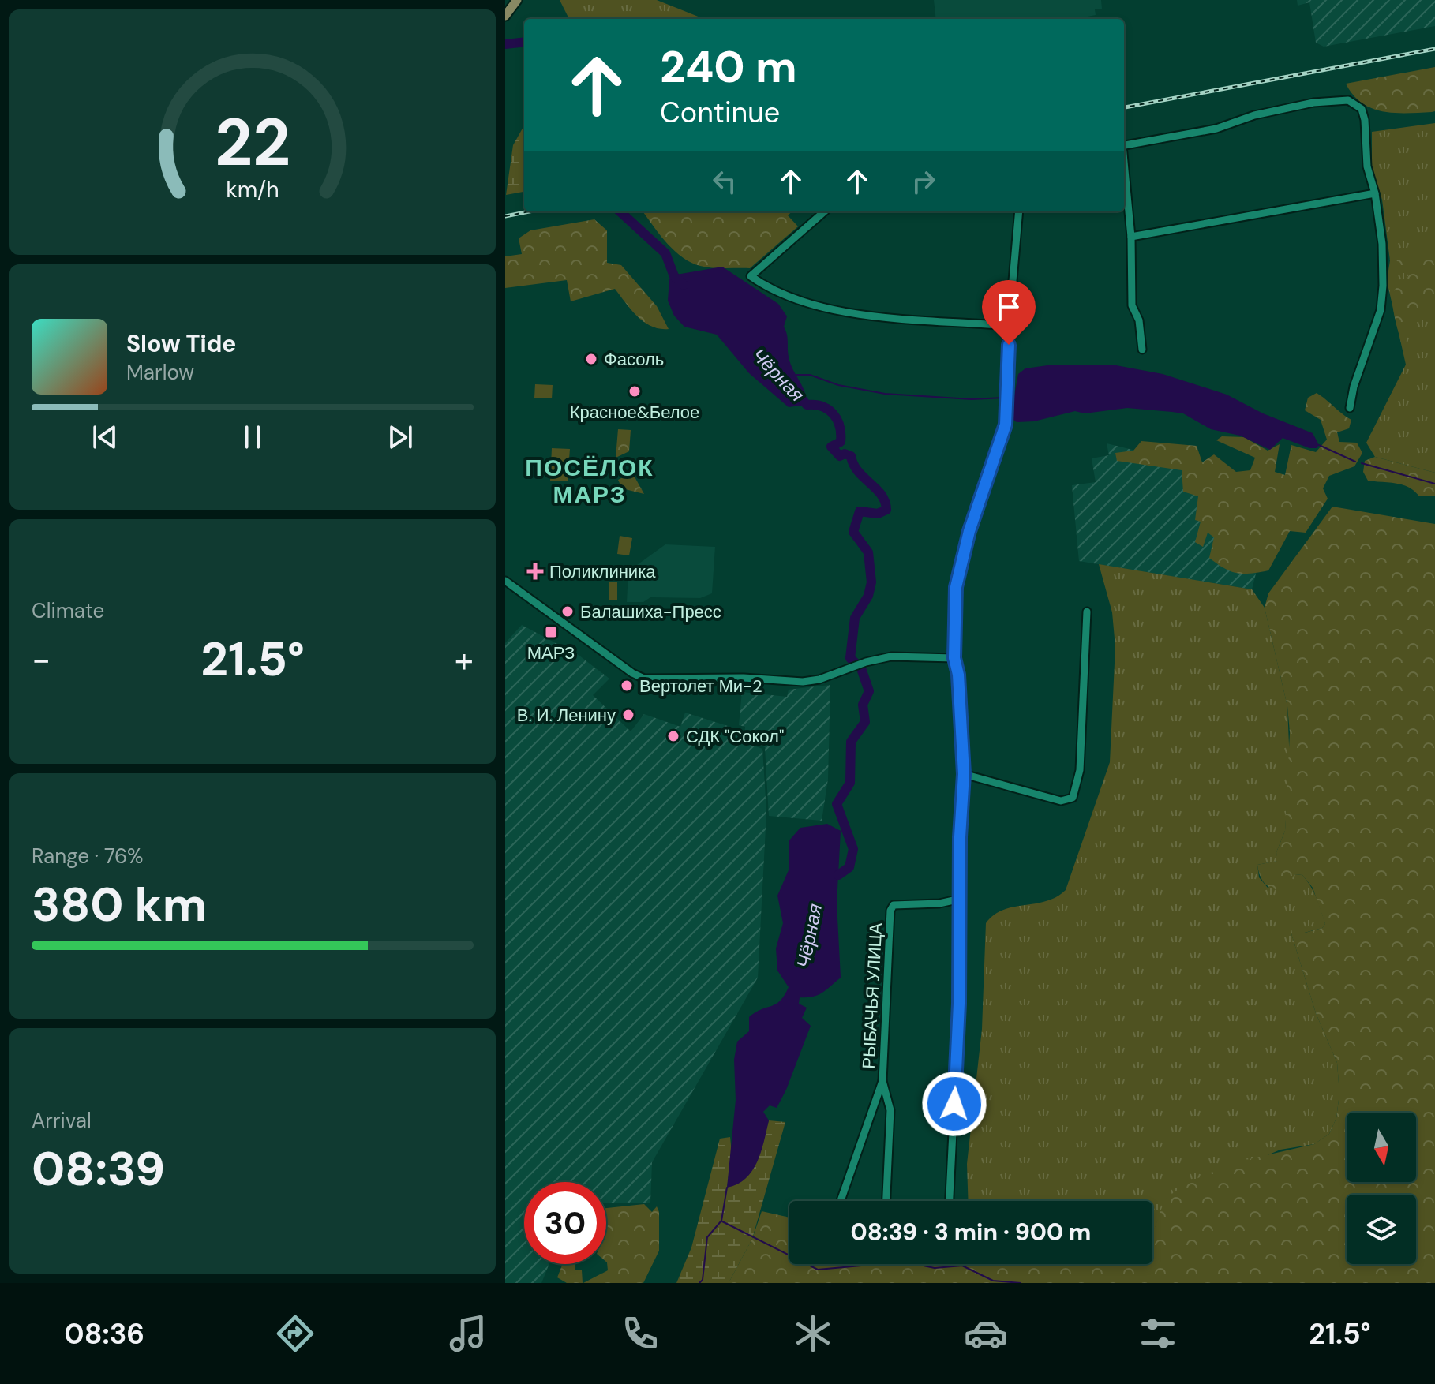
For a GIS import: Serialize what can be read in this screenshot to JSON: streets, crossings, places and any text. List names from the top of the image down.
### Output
{
  "streets": {
    "street": ["РЫБАЧЬЯ УЛИЦА"]
  },
  "districts": ["ПОСЁЛОК МАРЗ"],
  "water": ["Чёрная"],
  "places": {
    "other": [
      "Фасоль",
      "Красное&Белое",
      "Балашиха-Пресс",
      "Вертолет Ми-2",
      "В. И. Ленину",
      "СДК \"Сокол\""
    ],
    "health": ["Поликлиника"],
    "transit": ["МАРЗ"]
  },
  "north": "bottom",
  "page": {
    "turn": ["240 m", "Continue"],
    "song": ["Slow Tide", "Marlow"],
    "tile": [
      "Climate",
      ["Range · 76%", "380 km"],
      ["Arrival", "08:39"]
    ],
    "heat": ["−", "21.5°", "+"],
    "limit": "30",
    "trip": "08:39 · 3 min · 900 m",
    "tabs": ["08:36", "21.5°"],
    "gauge": ["22", "km/h"]
  }
}
